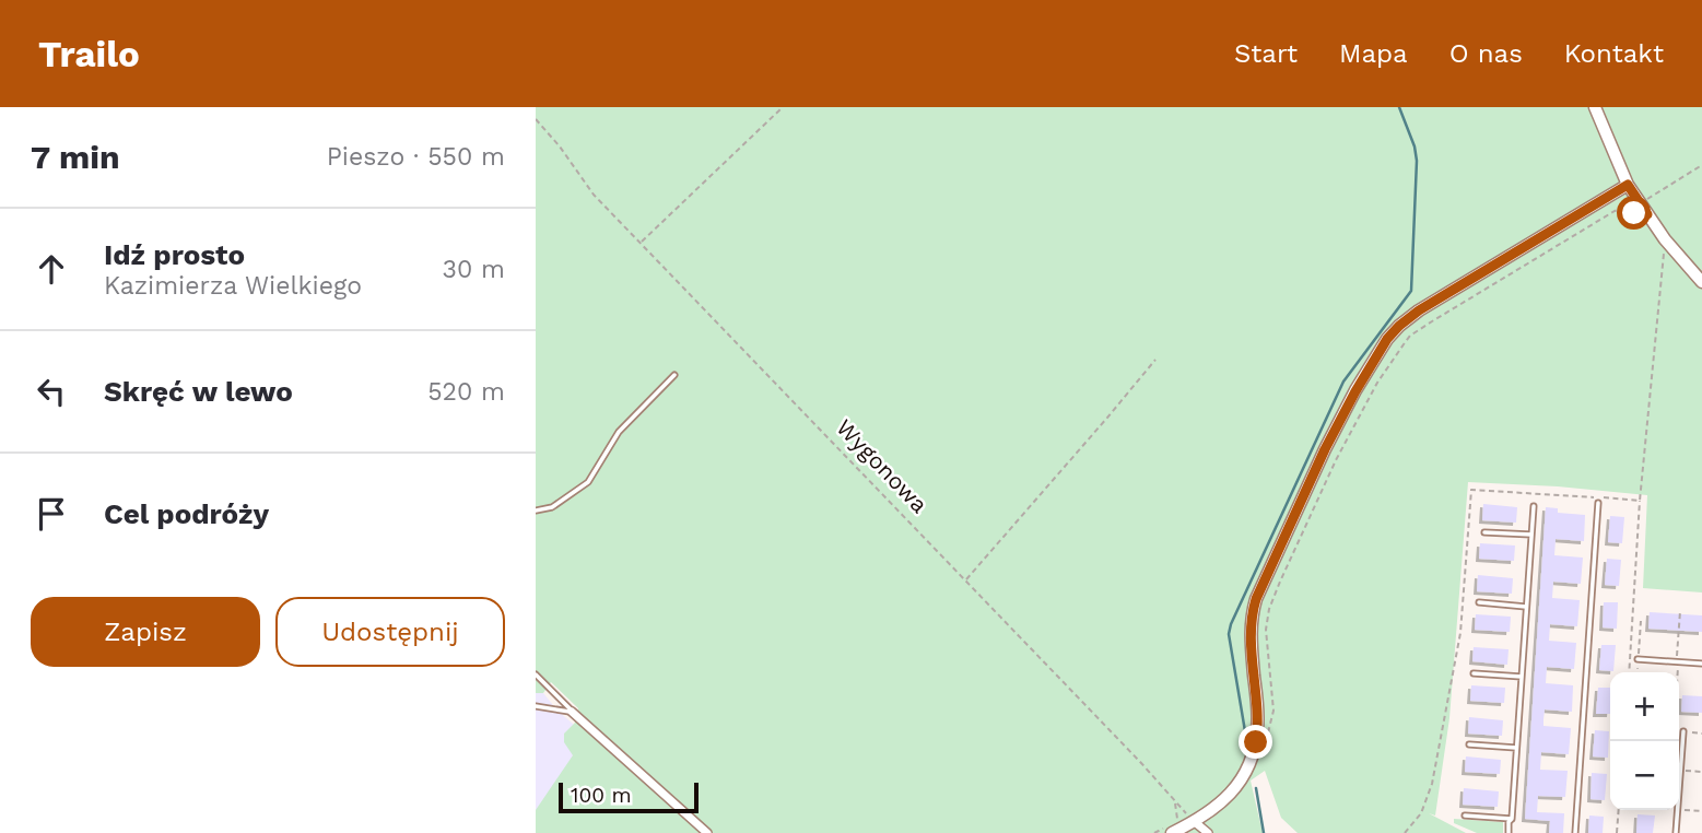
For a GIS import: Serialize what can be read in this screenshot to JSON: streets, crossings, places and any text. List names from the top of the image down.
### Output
{
  "streets": {
    "path": ["Wygonowa"]
  },
  "scale_bar": "100 m",
  "page": {
    "header": "Trailo",
    "nav": [
      "Start",
      "Mapa",
      "O nas",
      "Kontakt"
    ],
    "heading": ["7 min", "Pieszo · 550 m"],
    "list": [
      ["Idź prosto", "Kazimierza Wielkiego", "30 m"],
      ["Skręć w lewo", "520 m"],
      "Cel podróży"
    ],
    "buttons": ["Zapisz", "Udostępnij"],
    "map_buttons": ["+", "−"],
    "scale": "100 m"
  }
}
